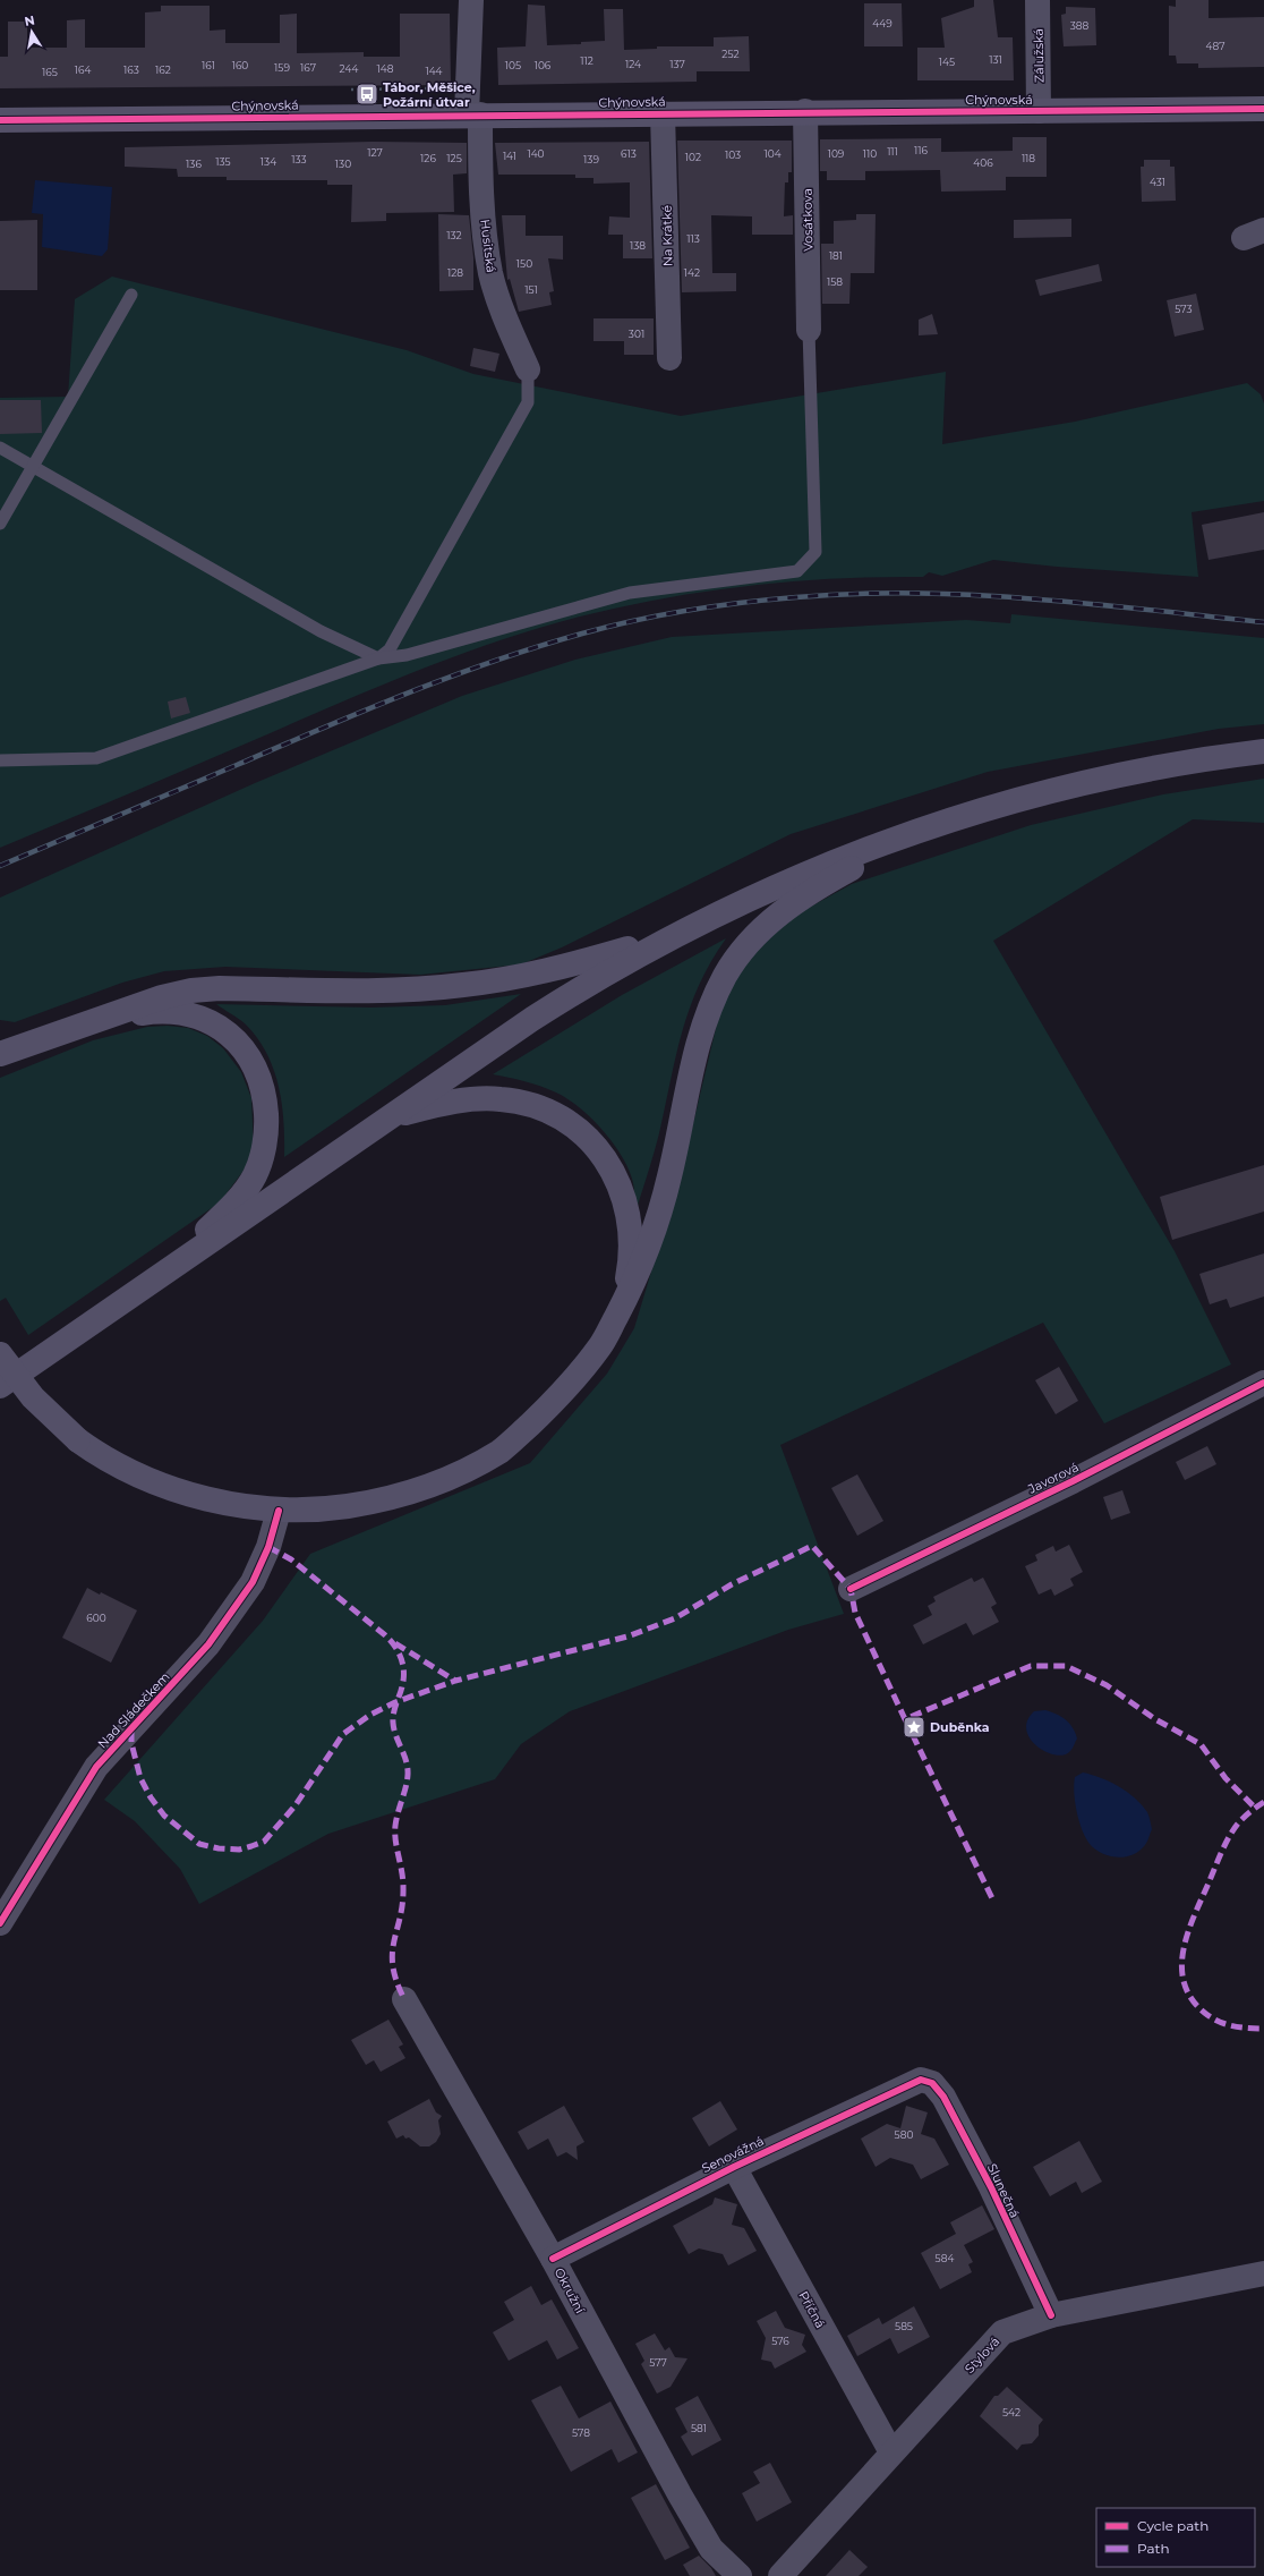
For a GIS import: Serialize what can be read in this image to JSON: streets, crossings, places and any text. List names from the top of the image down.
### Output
{
  "streets": {
    "main road": ["Chýnovská"],
    "street": [
      "Zálužská",
      "Vosátkova",
      "Na Krátké",
      "Husitská",
      "Javorová",
      "Nad Sládečkem",
      "Senovážná",
      "Slunečná",
      "Okružní",
      "Příčná",
      "Stylová"
    ]
  },
  "crossings": [
    ["Zálužská", "Chýnovská"],
    ["Chýnovská", "Vosátkova"],
    ["Chýnovská", "Na Krátké"],
    ["Chýnovská", "Husitská"],
    ["Senovážná", "Slunečná"],
    ["Senovážná", "Okružní"],
    ["Senovážná", "Příčná"],
    ["Slunečná", "Stylová"],
    ["Příčná", "Stylová"]
  ],
  "places": {
    "bus stop": ["Tábor, Měšice, Požární útvar"],
    "place": ["Duběnka"]
  },
  "house_numbers": [
    "449",
    "388",
    "487",
    "252",
    "131",
    "112",
    "145",
    "124",
    "137",
    "161",
    "160",
    "105",
    "106",
    "159",
    "167",
    "244",
    "148",
    "164",
    "163",
    "162",
    "144",
    "165",
    "116",
    "111",
    "127",
    "140",
    "613",
    "104",
    "109",
    "110",
    "103",
    "141",
    "102",
    "126",
    "125",
    "118",
    "133",
    "139",
    "135",
    "134",
    "406",
    "136",
    "130",
    "431",
    "132",
    "113",
    "138",
    "181",
    "150",
    "128",
    "142",
    "158",
    "151",
    "573",
    "301",
    "600",
    "580",
    "584",
    "585",
    "576",
    "577",
    "542",
    "581",
    "578"
  ],
  "legend": ["Cycle path", "Path"],
  "north": "top"
}
